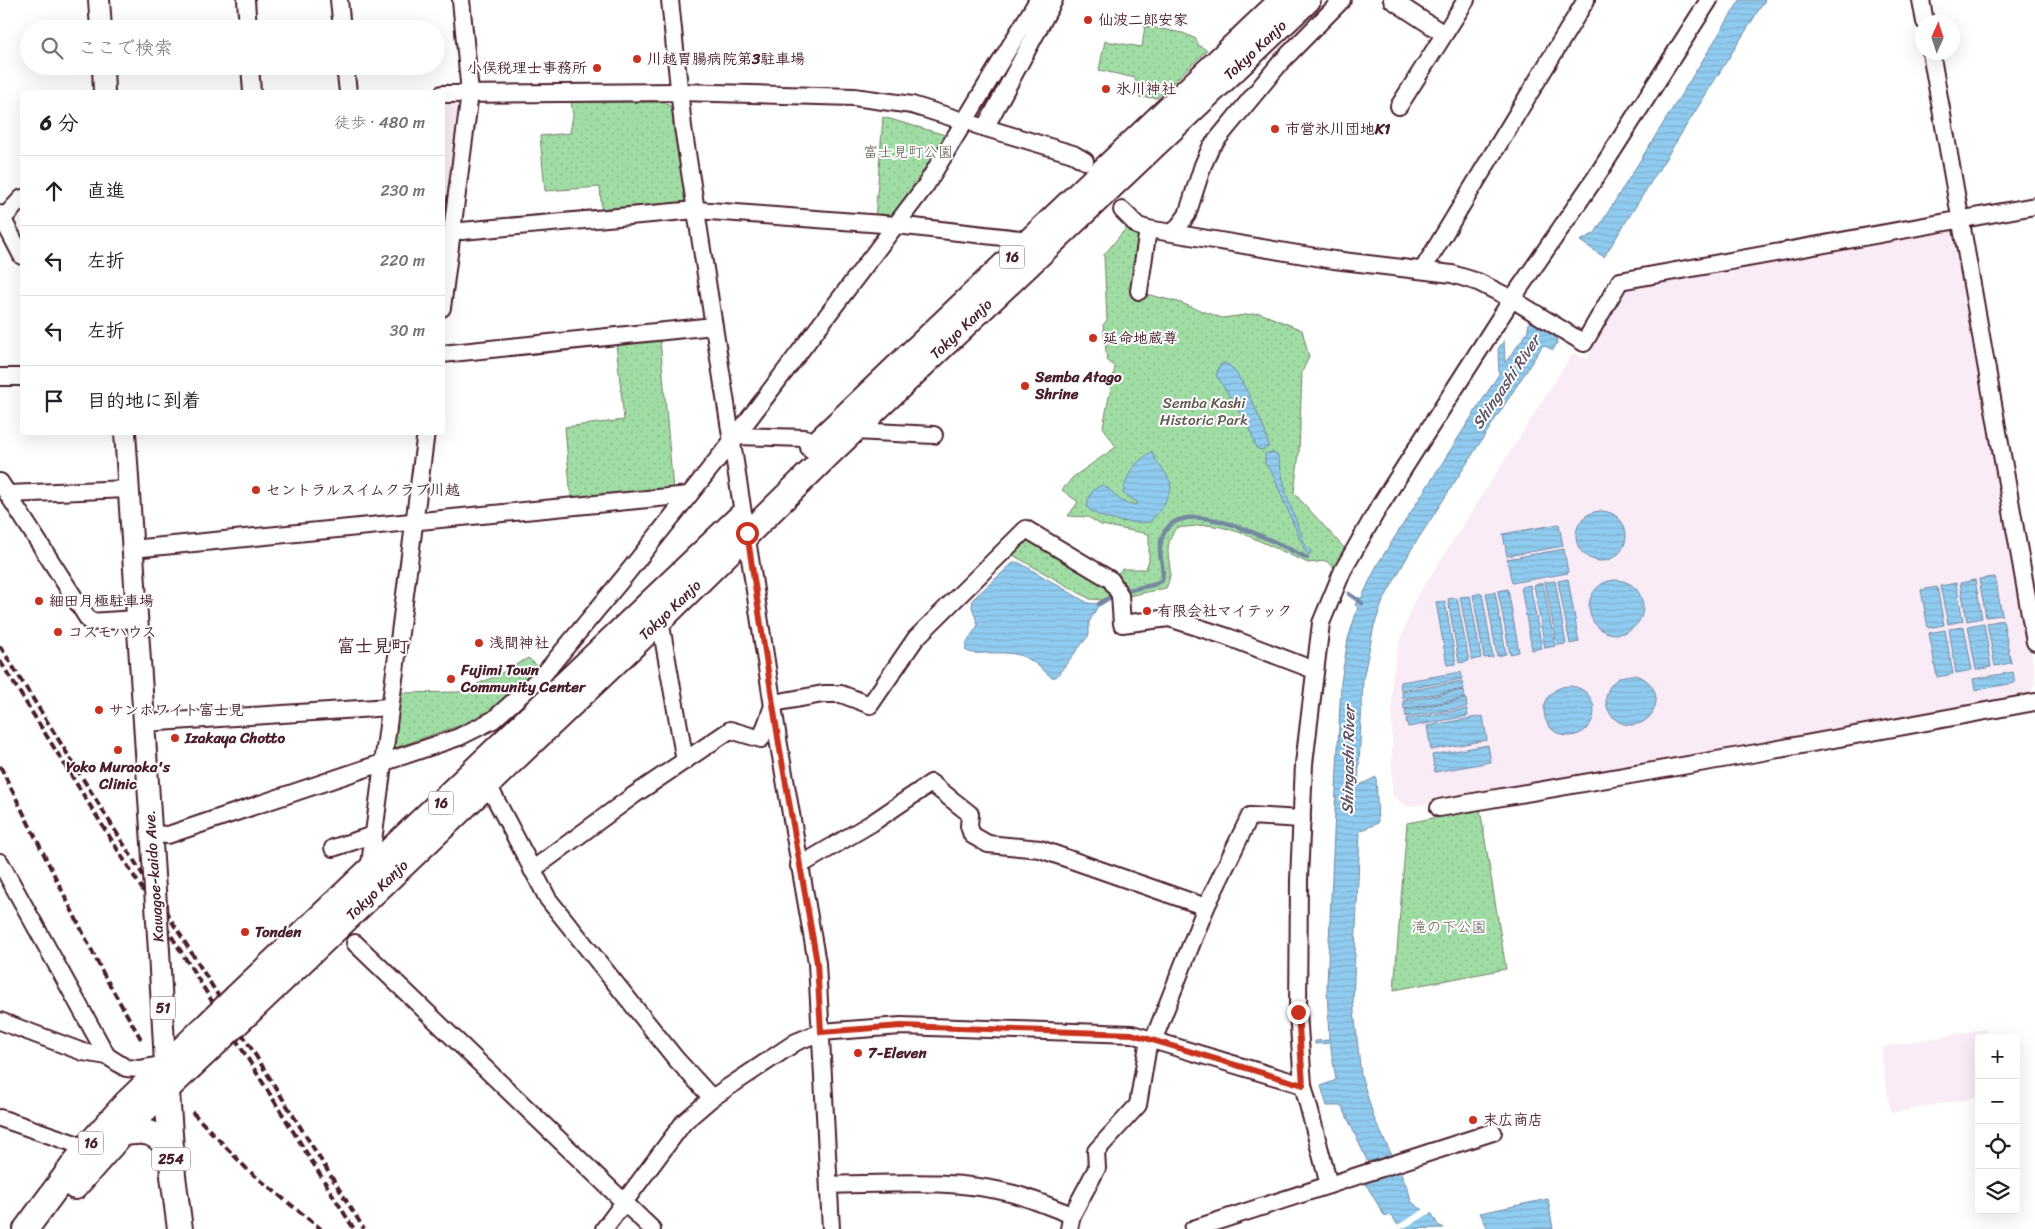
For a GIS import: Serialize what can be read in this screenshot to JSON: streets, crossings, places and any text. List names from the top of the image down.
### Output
{
  "streets": {
    "highway": [
      "Tokyo Kanjo",
      "16",
      "Kawagoe-kaido Ave.",
      "254"
    ],
    "main road": ["51"]
  },
  "crossings": [
    ["Tokyo Kanjo", "Kawagoe-kaido Ave."]
  ],
  "districts": ["富士見町"],
  "water": ["Shingashi River"],
  "parks": ["富士見町公園", "Semba Kashi Historic Park", "滝の下公園"],
  "places": [
    "仙波二郎安家",
    "川越胃腸病院第3駐車場",
    "小俣税理士事務所",
    "氷川神社",
    "市営氷川団地K1",
    "延命地蔵尊",
    "Semba Atago Shrine",
    "セントラルスイムクラブ川越",
    "細田月極駐車場",
    "有限会社マイテック",
    "コスモハウス",
    "浅間神社",
    "Fujimi Town Community Center",
    "サンホワイト富士見",
    "Izakaya Chotto",
    "Yoko Muraoka's Clinic",
    "Tonden",
    "7-Eleven",
    "末広商店"
  ],
  "north": "top",
  "page": {
    "search": "ここで検索",
    "heading": ["6 分", "徒歩 · 480 m"],
    "list": [
      ["直進", "230 m"],
      ["左折", "220 m"],
      ["左折", "30 m"],
      "目的地に到着"
    ],
    "map_buttons": ["+", "−"]
  }
}
